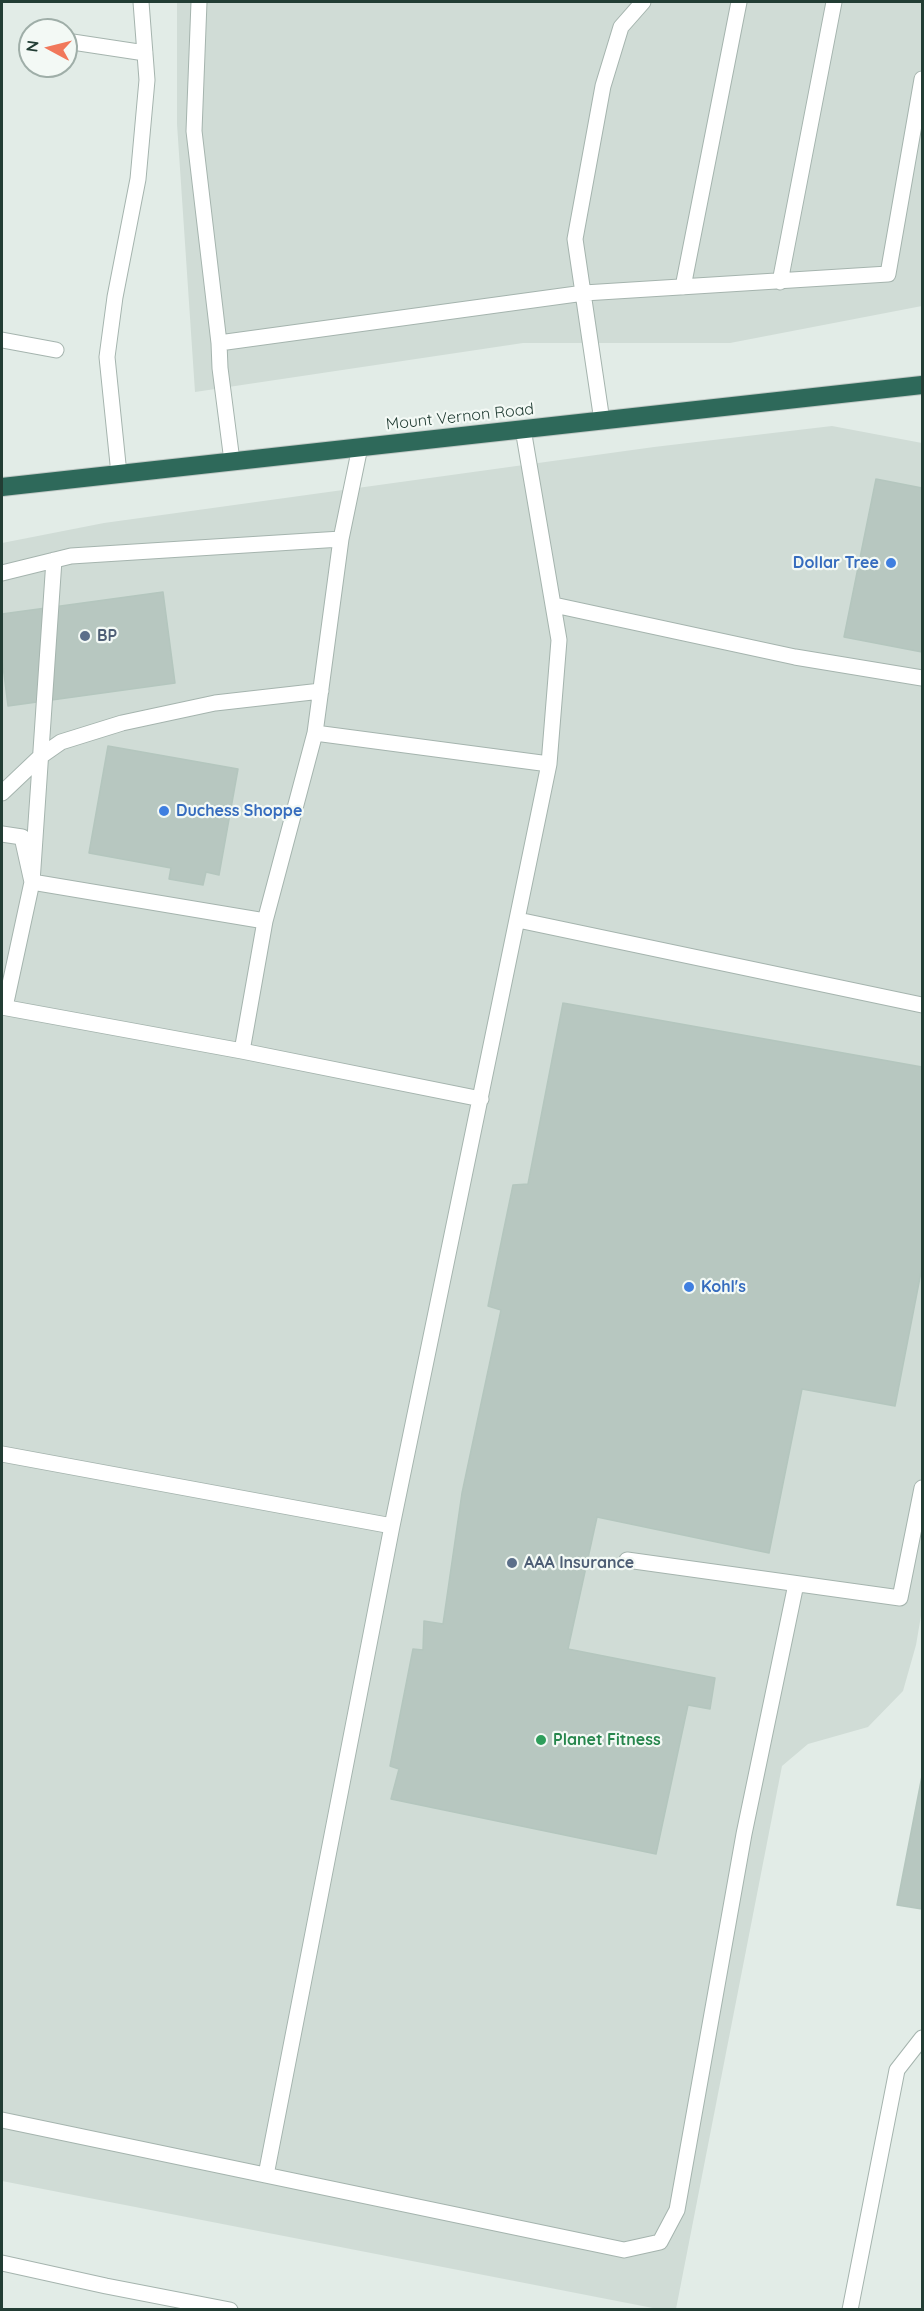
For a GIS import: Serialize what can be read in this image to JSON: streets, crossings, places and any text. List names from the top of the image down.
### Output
{
  "streets": {
    "highway": ["Mount Vernon Road"]
  },
  "places": [
    "Dollar Tree",
    "BP",
    "Duchess Shoppe",
    "Kohl's",
    "AAA Insurance",
    "Planet Fitness"
  ],
  "north": "left"
}
